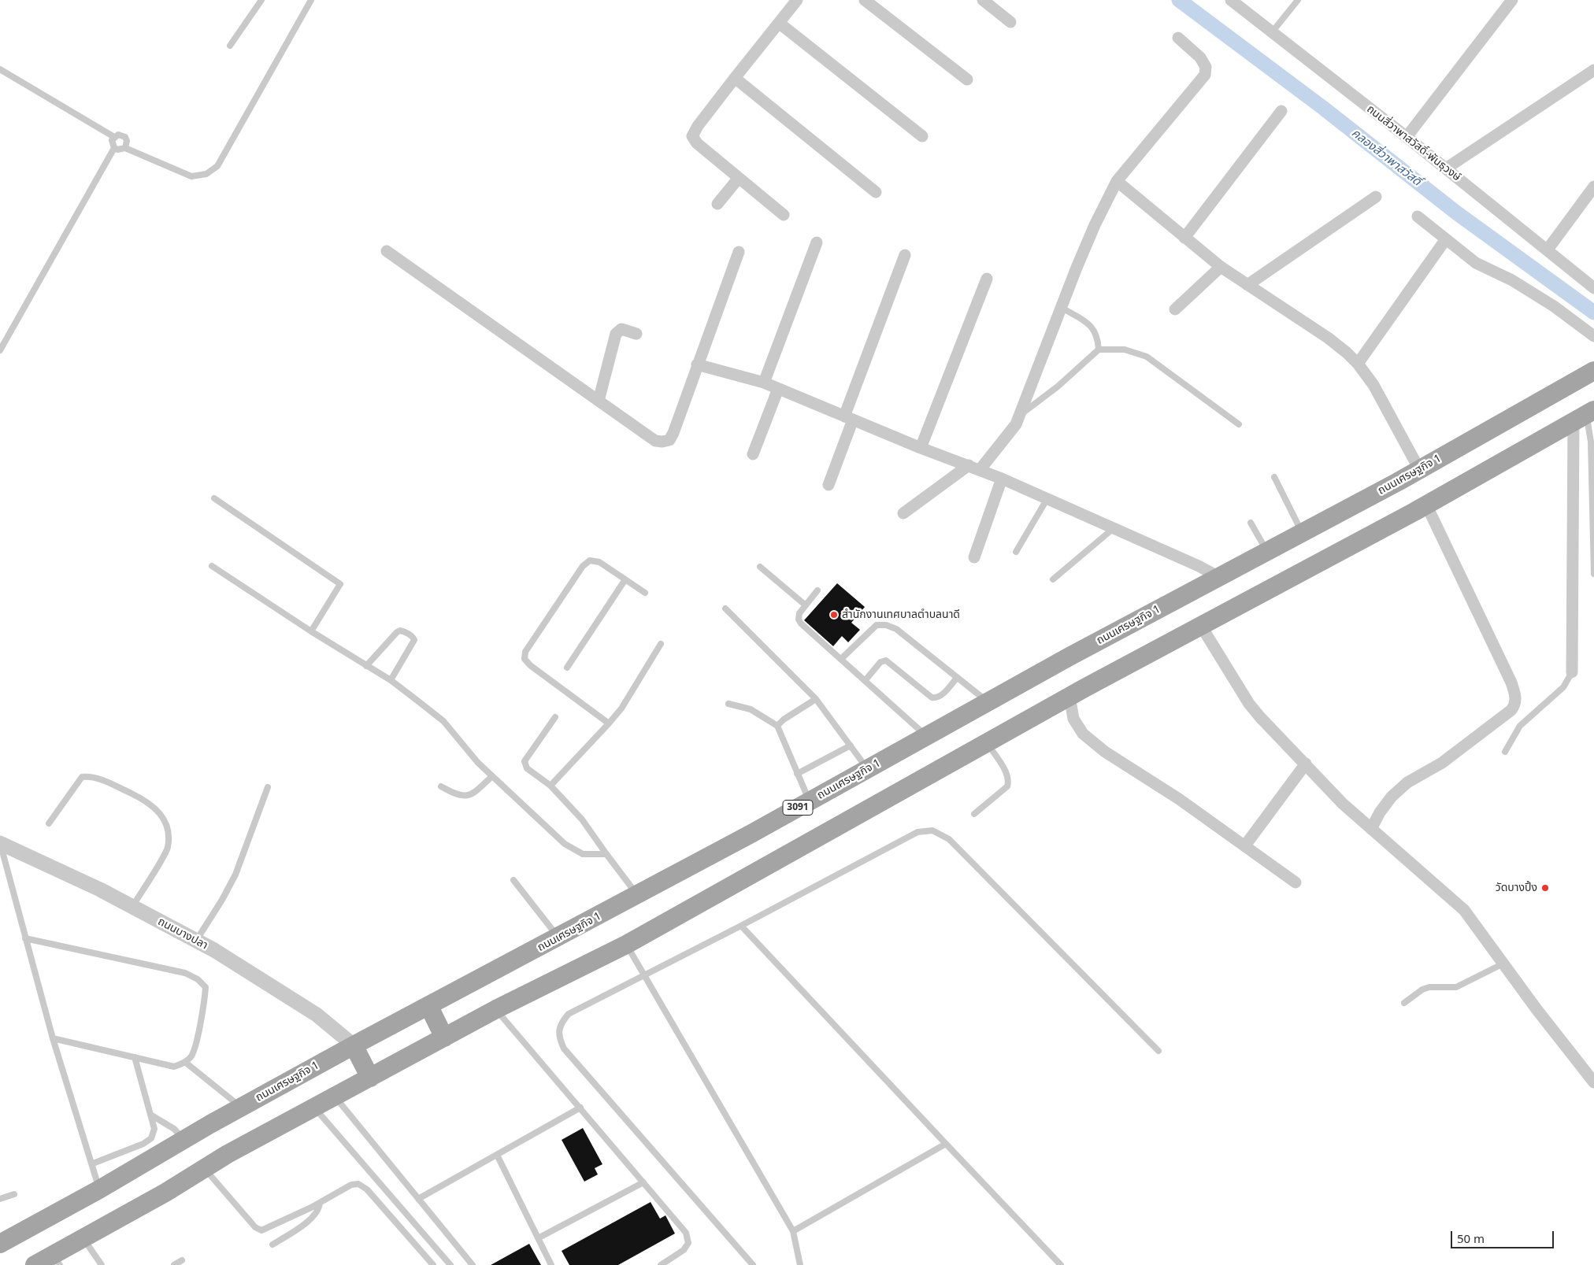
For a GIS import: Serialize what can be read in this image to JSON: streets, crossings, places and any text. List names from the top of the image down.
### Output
{
  "streets": {
    "main road": ["ถนนเศรษฐกิจ 1", "3091"],
    "street": ["ถนนสี่วาพาสวัสดิ์-พันธุวงษ์", "ถนนบางปลา"]
  },
  "crossings": [
    ["ถนนเศรษฐกิจ 1", "ถนนบางปลา"]
  ],
  "water": ["คลองสี่วาพาสวัสดิ์"],
  "places": ["สำนักงานเทศบาลตำบลนาดี", "วัดบางปิ้ง"],
  "scale_bar": "50 m"
}
